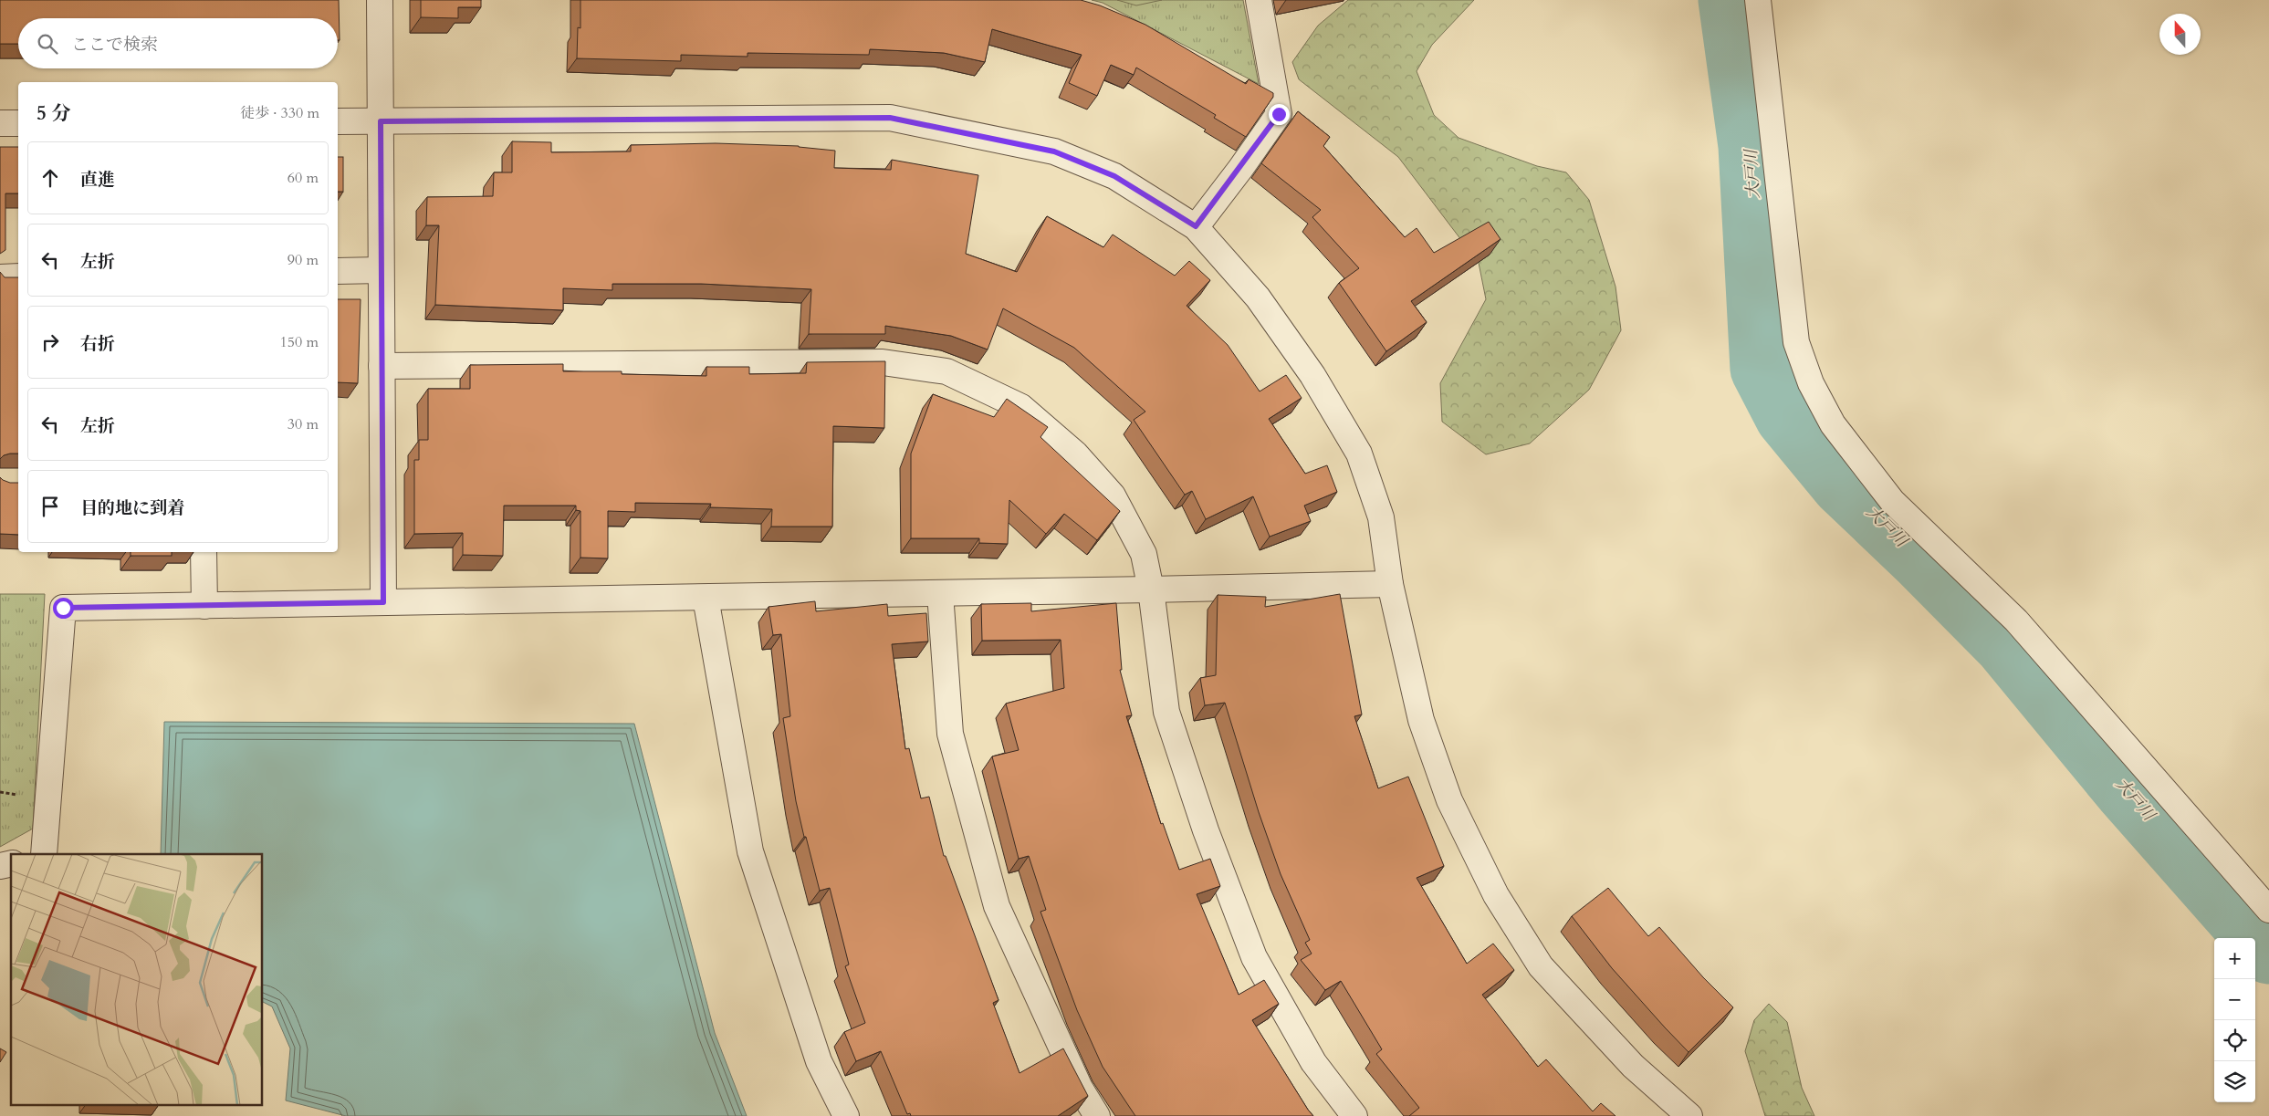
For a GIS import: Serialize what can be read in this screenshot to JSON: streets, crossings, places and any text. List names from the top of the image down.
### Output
{
  "water": ["大戸川"],
  "north": "top",
  "page": {
    "search": "ここで検索",
    "heading": ["5 分", "徒歩 · 330 m"],
    "list": [
      ["直進", "60 m"],
      ["左折", "90 m"],
      ["右折", "150 m"],
      ["左折", "30 m"],
      "目的地に到着"
    ],
    "map_buttons": ["+", "−"]
  }
}
